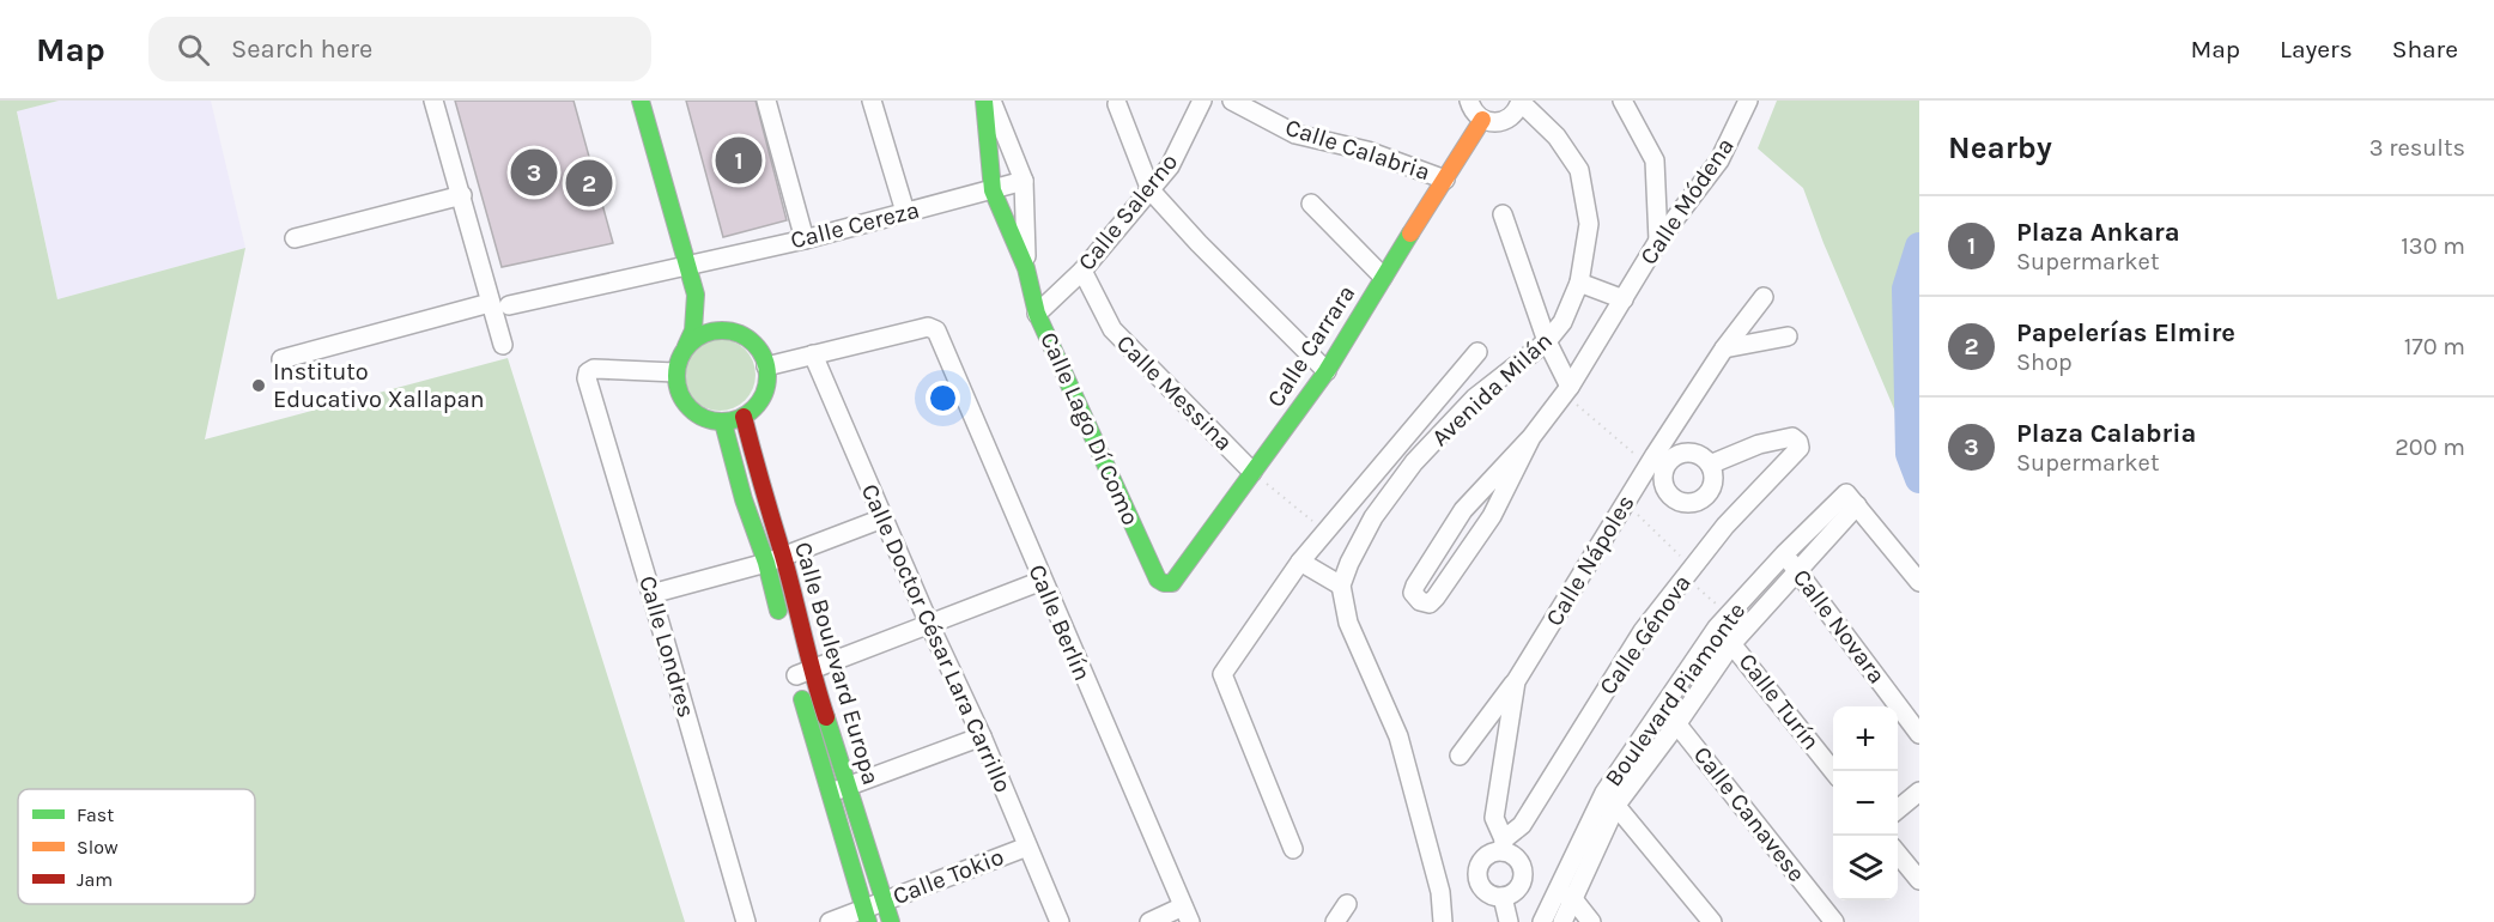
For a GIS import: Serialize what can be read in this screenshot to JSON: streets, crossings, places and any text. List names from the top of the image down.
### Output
{
  "streets": {
    "main road": ["Calle Carrara", "Calle Lago Dí Como", "Calle Boulevard Europa"],
    "street": [
      "Calle Calabria",
      "Calle Módena",
      "Calle Salerno",
      "Calle Cereza",
      "Avenida Milán",
      "Calle Messina",
      "Calle Nápoles",
      "Calle Berlín",
      "Calle Novara",
      "Calle Génova",
      "Calle Doctor César Lara Carrillo",
      "Calle Londres",
      "Boulevard Piamonte",
      "Calle Turín",
      "Calle Canavese",
      "Calle Tokio"
    ]
  },
  "crossings": [
    ["Calle Calabria", "Calle Carrara"],
    ["Calle Salerno", "Calle Messina"],
    ["Calle Salerno", "Calle Lago Dí Como"],
    ["Calle Cereza", "Calle Lago Dí Como"],
    ["Calle Carrara", "Calle Messina"],
    ["Calle Carrara", "Calle Lago Dí Como"],
    ["Calle Nápoles", "Calle Génova"],
    ["Calle Berlín", "Calle Doctor César Lara Carrillo"],
    ["Calle Novara", "Boulevard Piamonte"],
    ["Calle Doctor César Lara Carrillo", "Calle Tokio"],
    ["Calle Londres", "Calle Boulevard Europa"],
    ["Calle Boulevard Europa", "Calle Tokio"],
    ["Boulevard Piamonte", "Calle Turín"],
    ["Boulevard Piamonte", "Calle Canavese"]
  ],
  "places": ["Instituto Educativo Xallapan"],
  "legend": ["Fast", "Slow", "Jam"],
  "page": {
    "header": "Map",
    "search": "Search here",
    "nav": ["Map", "Layers", "Share"],
    "heading": ["Nearby", "3 results"],
    "pins": ["1", "3", "2"],
    "list": [
      {
        "mark": "1",
        "name": "Plaza Ankara",
        "note": "Supermarket",
        "value": "130 m"
      },
      {
        "mark": "2",
        "name": "Papelerías Elmire",
        "note": "Shop",
        "value": "170 m"
      },
      {
        "mark": "3",
        "name": "Plaza Calabria",
        "note": "Supermarket",
        "value": "200 m"
      }
    ],
    "map_buttons": ["+", "−"]
  }
}
